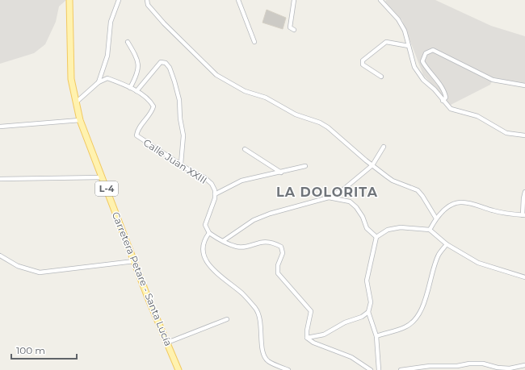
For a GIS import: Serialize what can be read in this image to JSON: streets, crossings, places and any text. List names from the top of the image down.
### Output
{
  "streets": {
    "main road": ["L-4", "Carretera Petare - Santa Lucía"],
    "street": ["Calle Juan XXIII"]
  },
  "districts": ["LA DOLORITA"],
  "scale_bar": "100 m"
}
